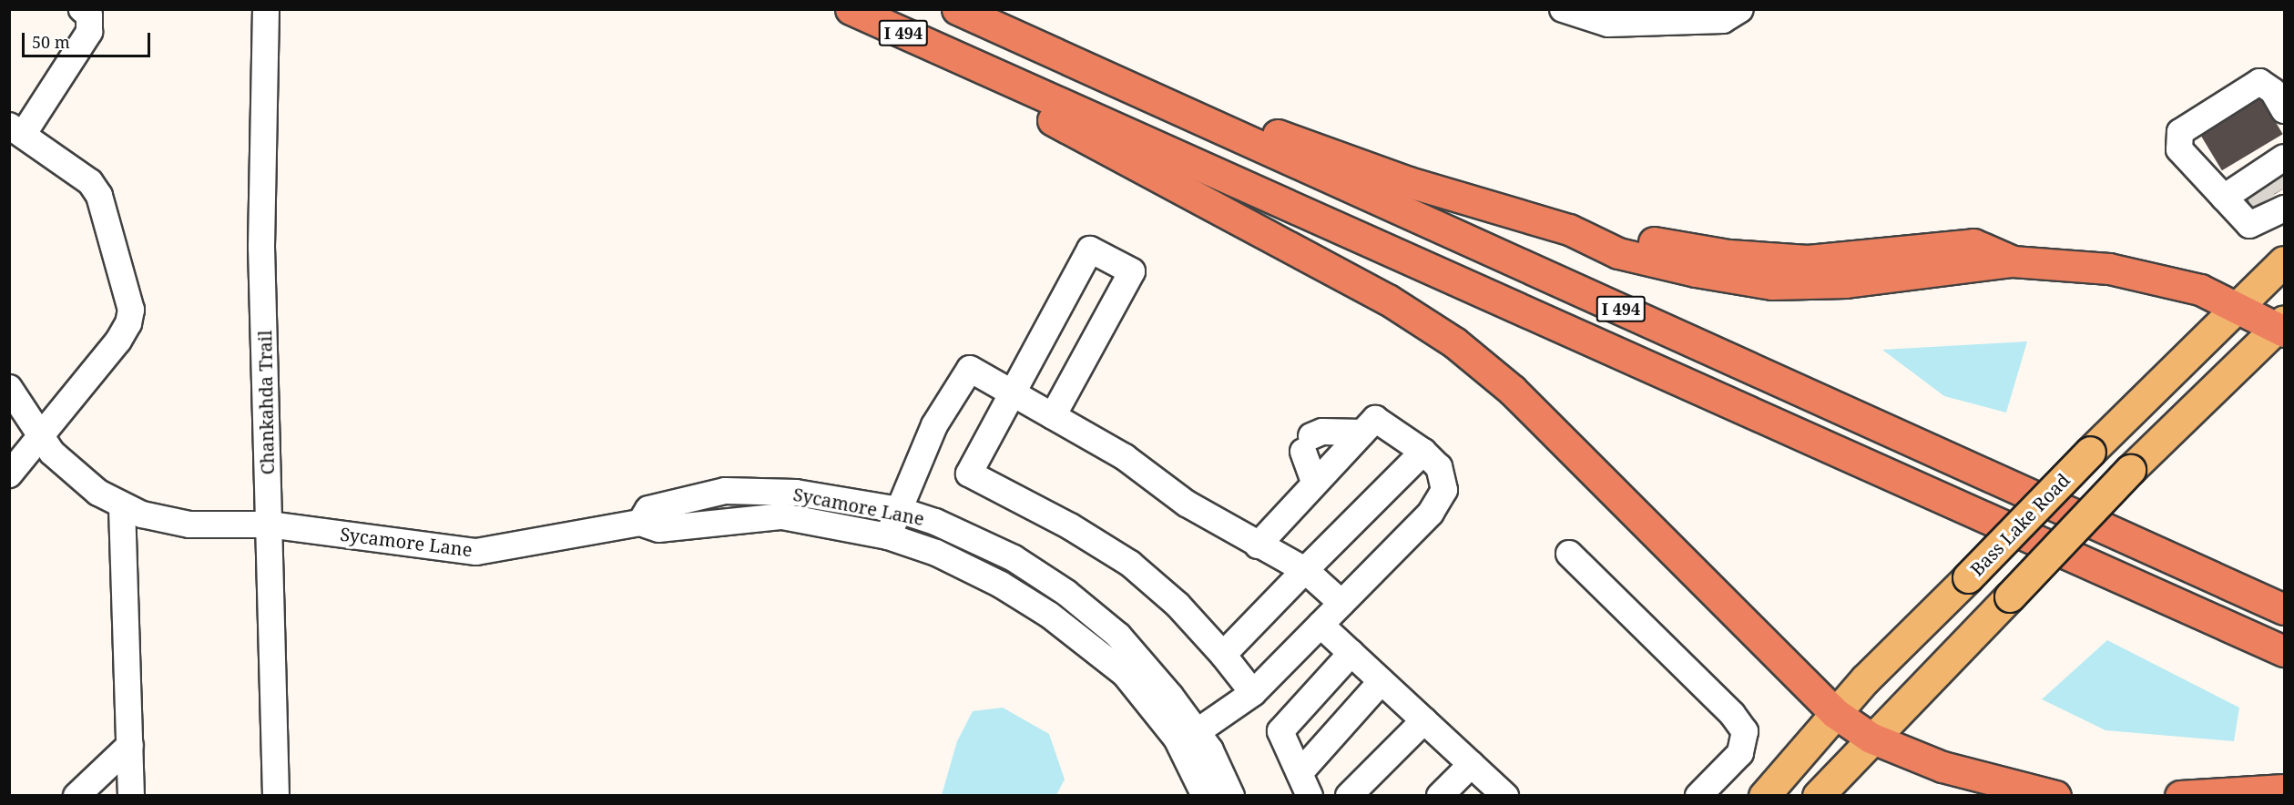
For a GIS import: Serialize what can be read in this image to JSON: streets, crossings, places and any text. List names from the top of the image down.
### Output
{
  "streets": {
    "highway": ["I 494"],
    "main road": ["Bass Lake Road"],
    "street": ["Chankahda Trail", "Sycamore Lane"]
  },
  "crossings": [
    ["Chankahda Trail", "Sycamore Lane"]
  ],
  "scale_bar": "50 m"
}
